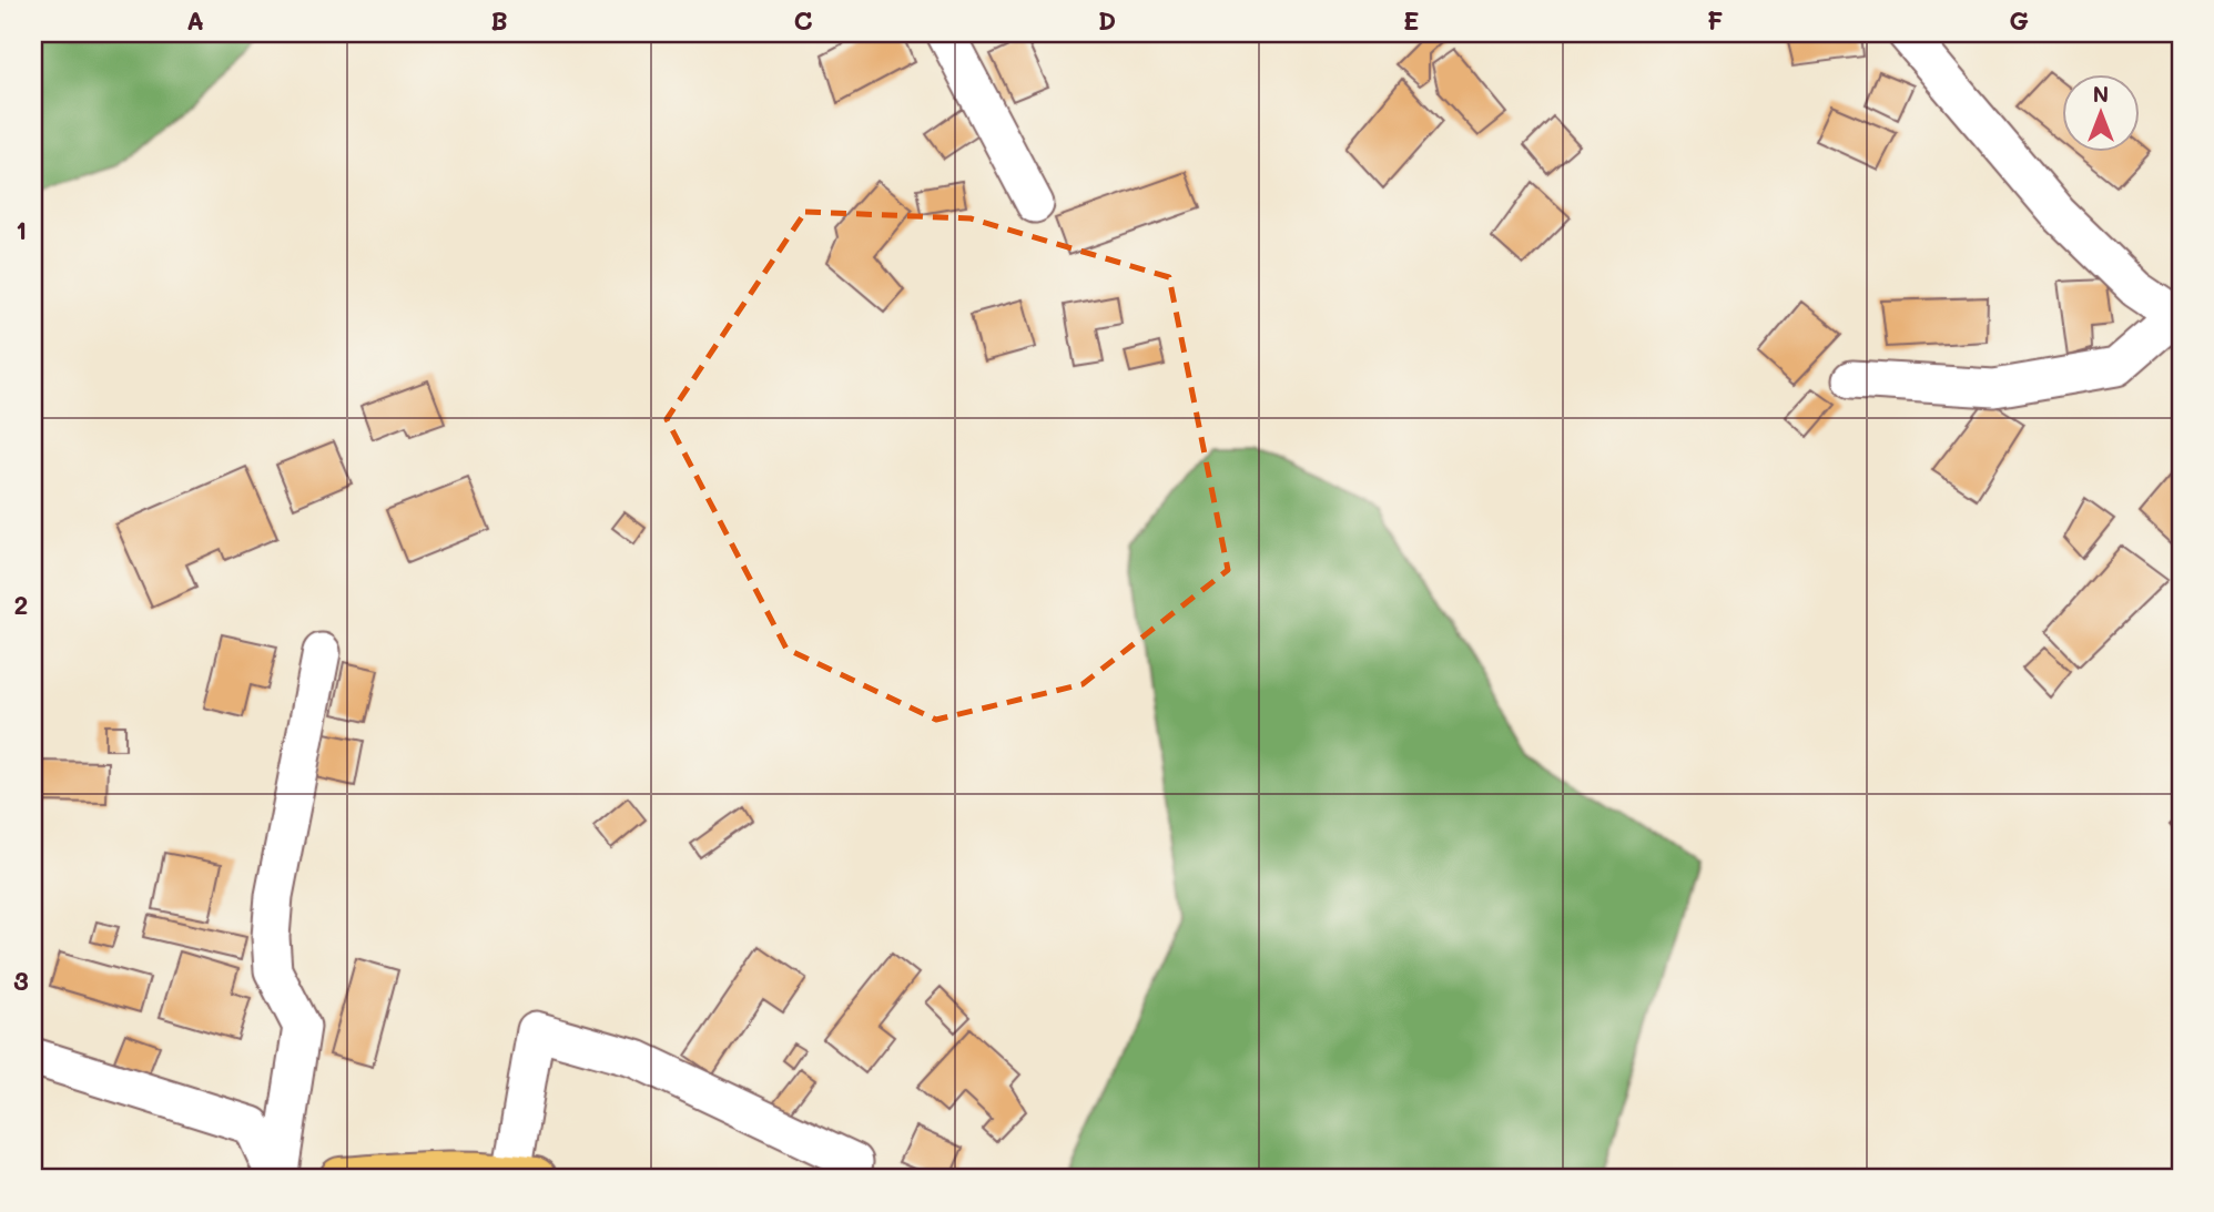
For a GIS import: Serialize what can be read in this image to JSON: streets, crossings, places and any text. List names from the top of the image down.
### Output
{
  "north": "top",
  "grid": {
    "columns": [
      "A",
      "B",
      "C",
      "D",
      "E",
      "F",
      "G"
    ],
    "rows": ["1", "2", "3"]
  }
}
